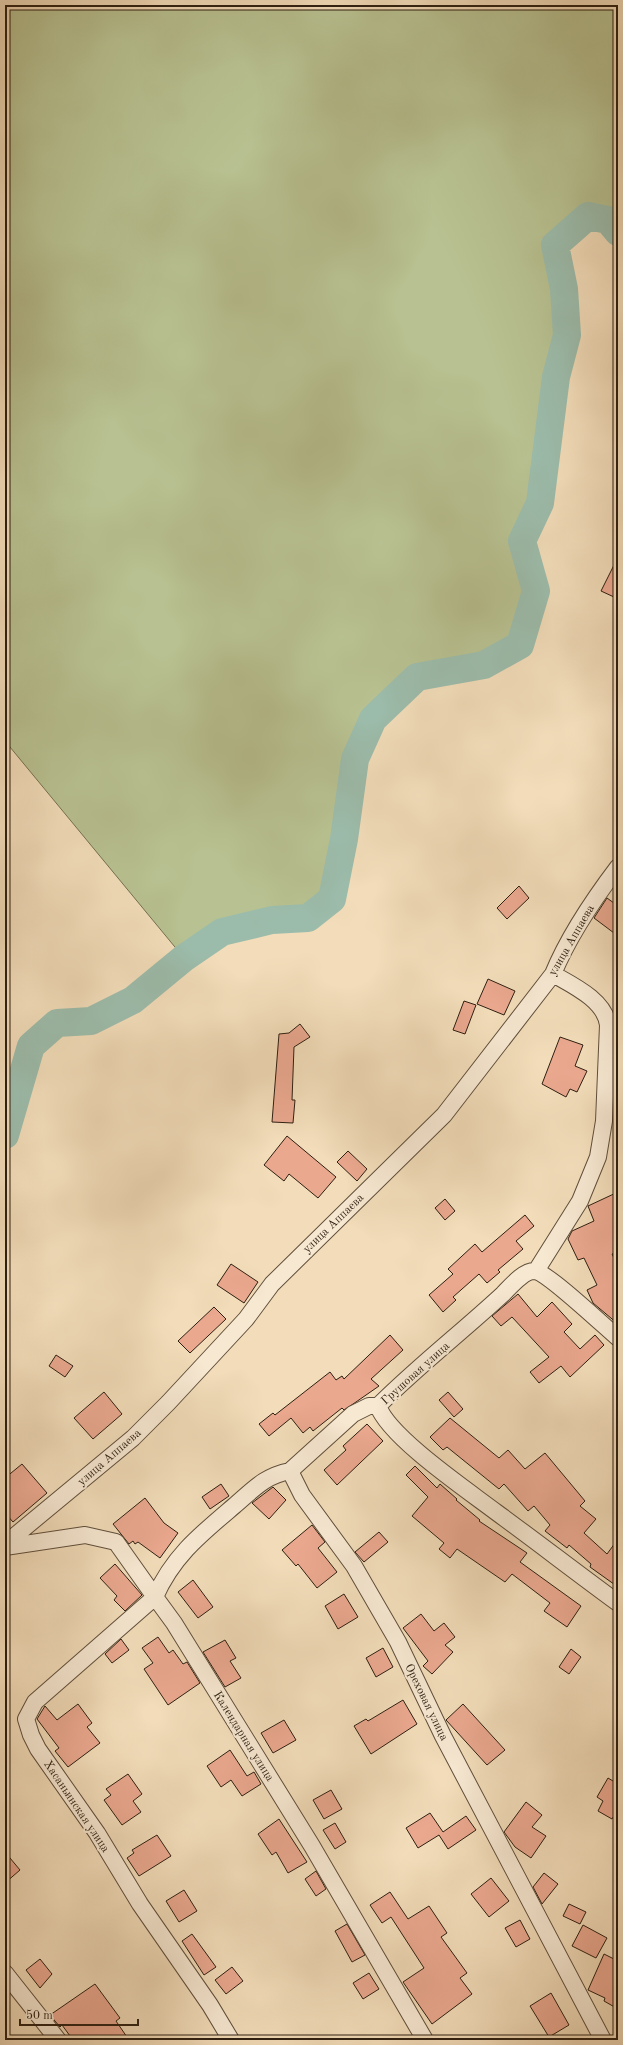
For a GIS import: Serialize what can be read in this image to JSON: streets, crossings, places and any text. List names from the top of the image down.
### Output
{
  "streets": {
    "street": [
      "улица Аппаева",
      "Грушовая улица",
      "Ореховая улица",
      "Календарная улица",
      "Хасаньинская улица"
    ]
  },
  "crossings": [
    ["улица Аппаева", "Календарная улица"],
    ["Календарная улица", "Хасаньинская улица"]
  ],
  "scale_bar": "50 m"
}
